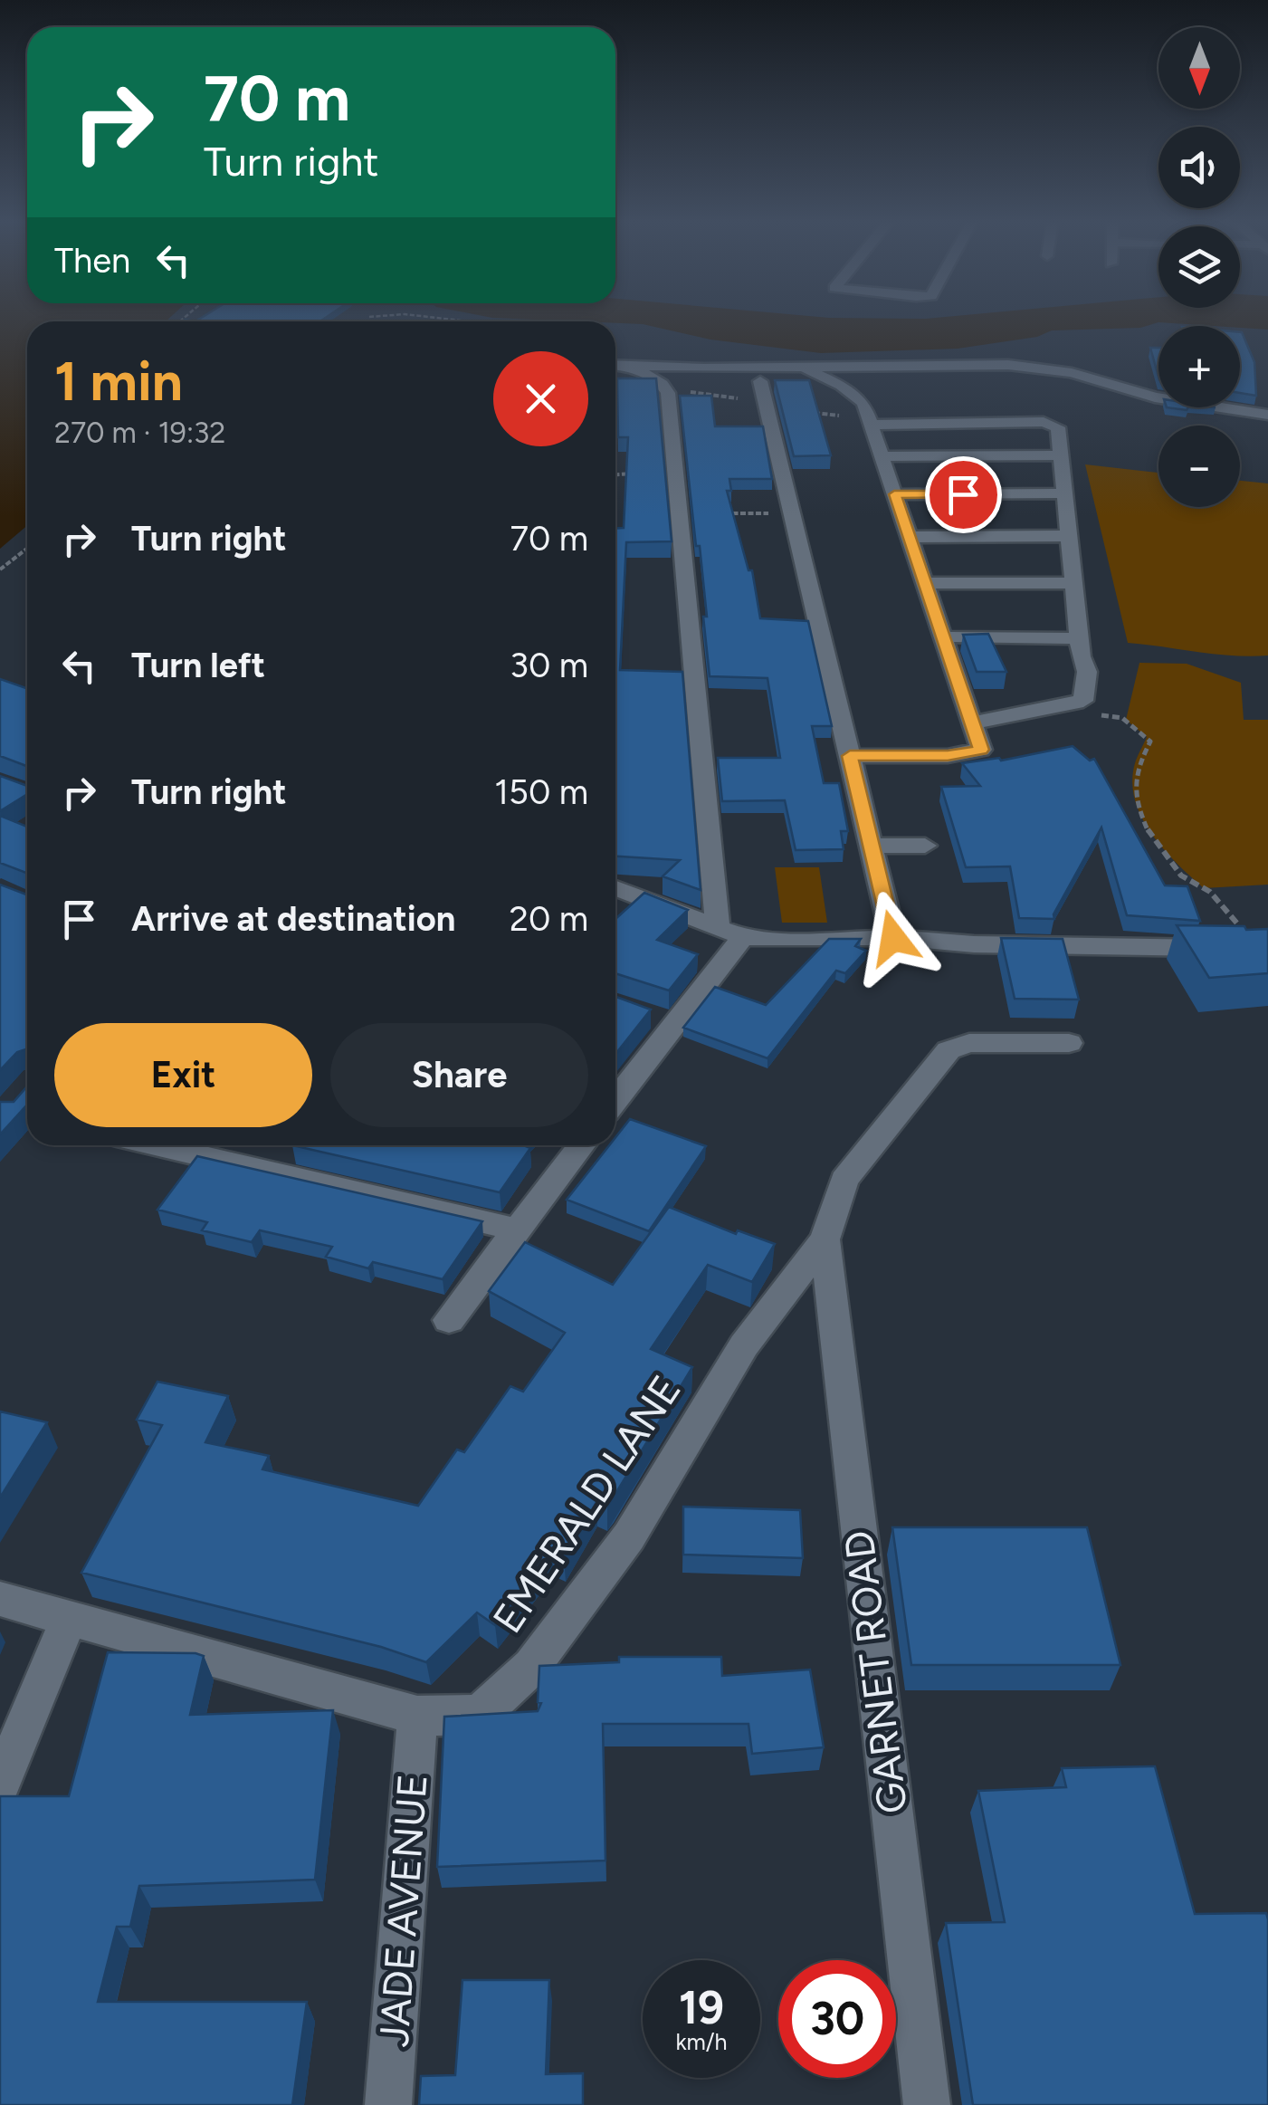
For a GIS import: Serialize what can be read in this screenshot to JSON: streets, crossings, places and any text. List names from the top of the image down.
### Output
{
  "streets": {
    "street": ["EMERALD LANE", "GARNET ROAD", "JADE AVENUE"]
  },
  "crossings": [
    ["EMERALD LANE", "GARNET ROAD"],
    ["EMERALD LANE", "JADE AVENUE"]
  ],
  "north": "bottom",
  "page": {
    "map_buttons": ["+", "−"],
    "turn": ["70 m", "Turn right"],
    "then": "Then",
    "heading": ["1 min", "270 m · 19:32"],
    "list": [
      {
        "name": "Turn right",
        "value": "70 m"
      },
      {
        "name": "Turn left",
        "value": "30 m"
      },
      {
        "name": "Turn right",
        "value": "150 m"
      },
      {
        "name": "Arrive at destination",
        "value": "20 m"
      }
    ],
    "buttons": ["Exit", "Share"],
    "speed": "19 km/h",
    "limit": "30"
  }
}
